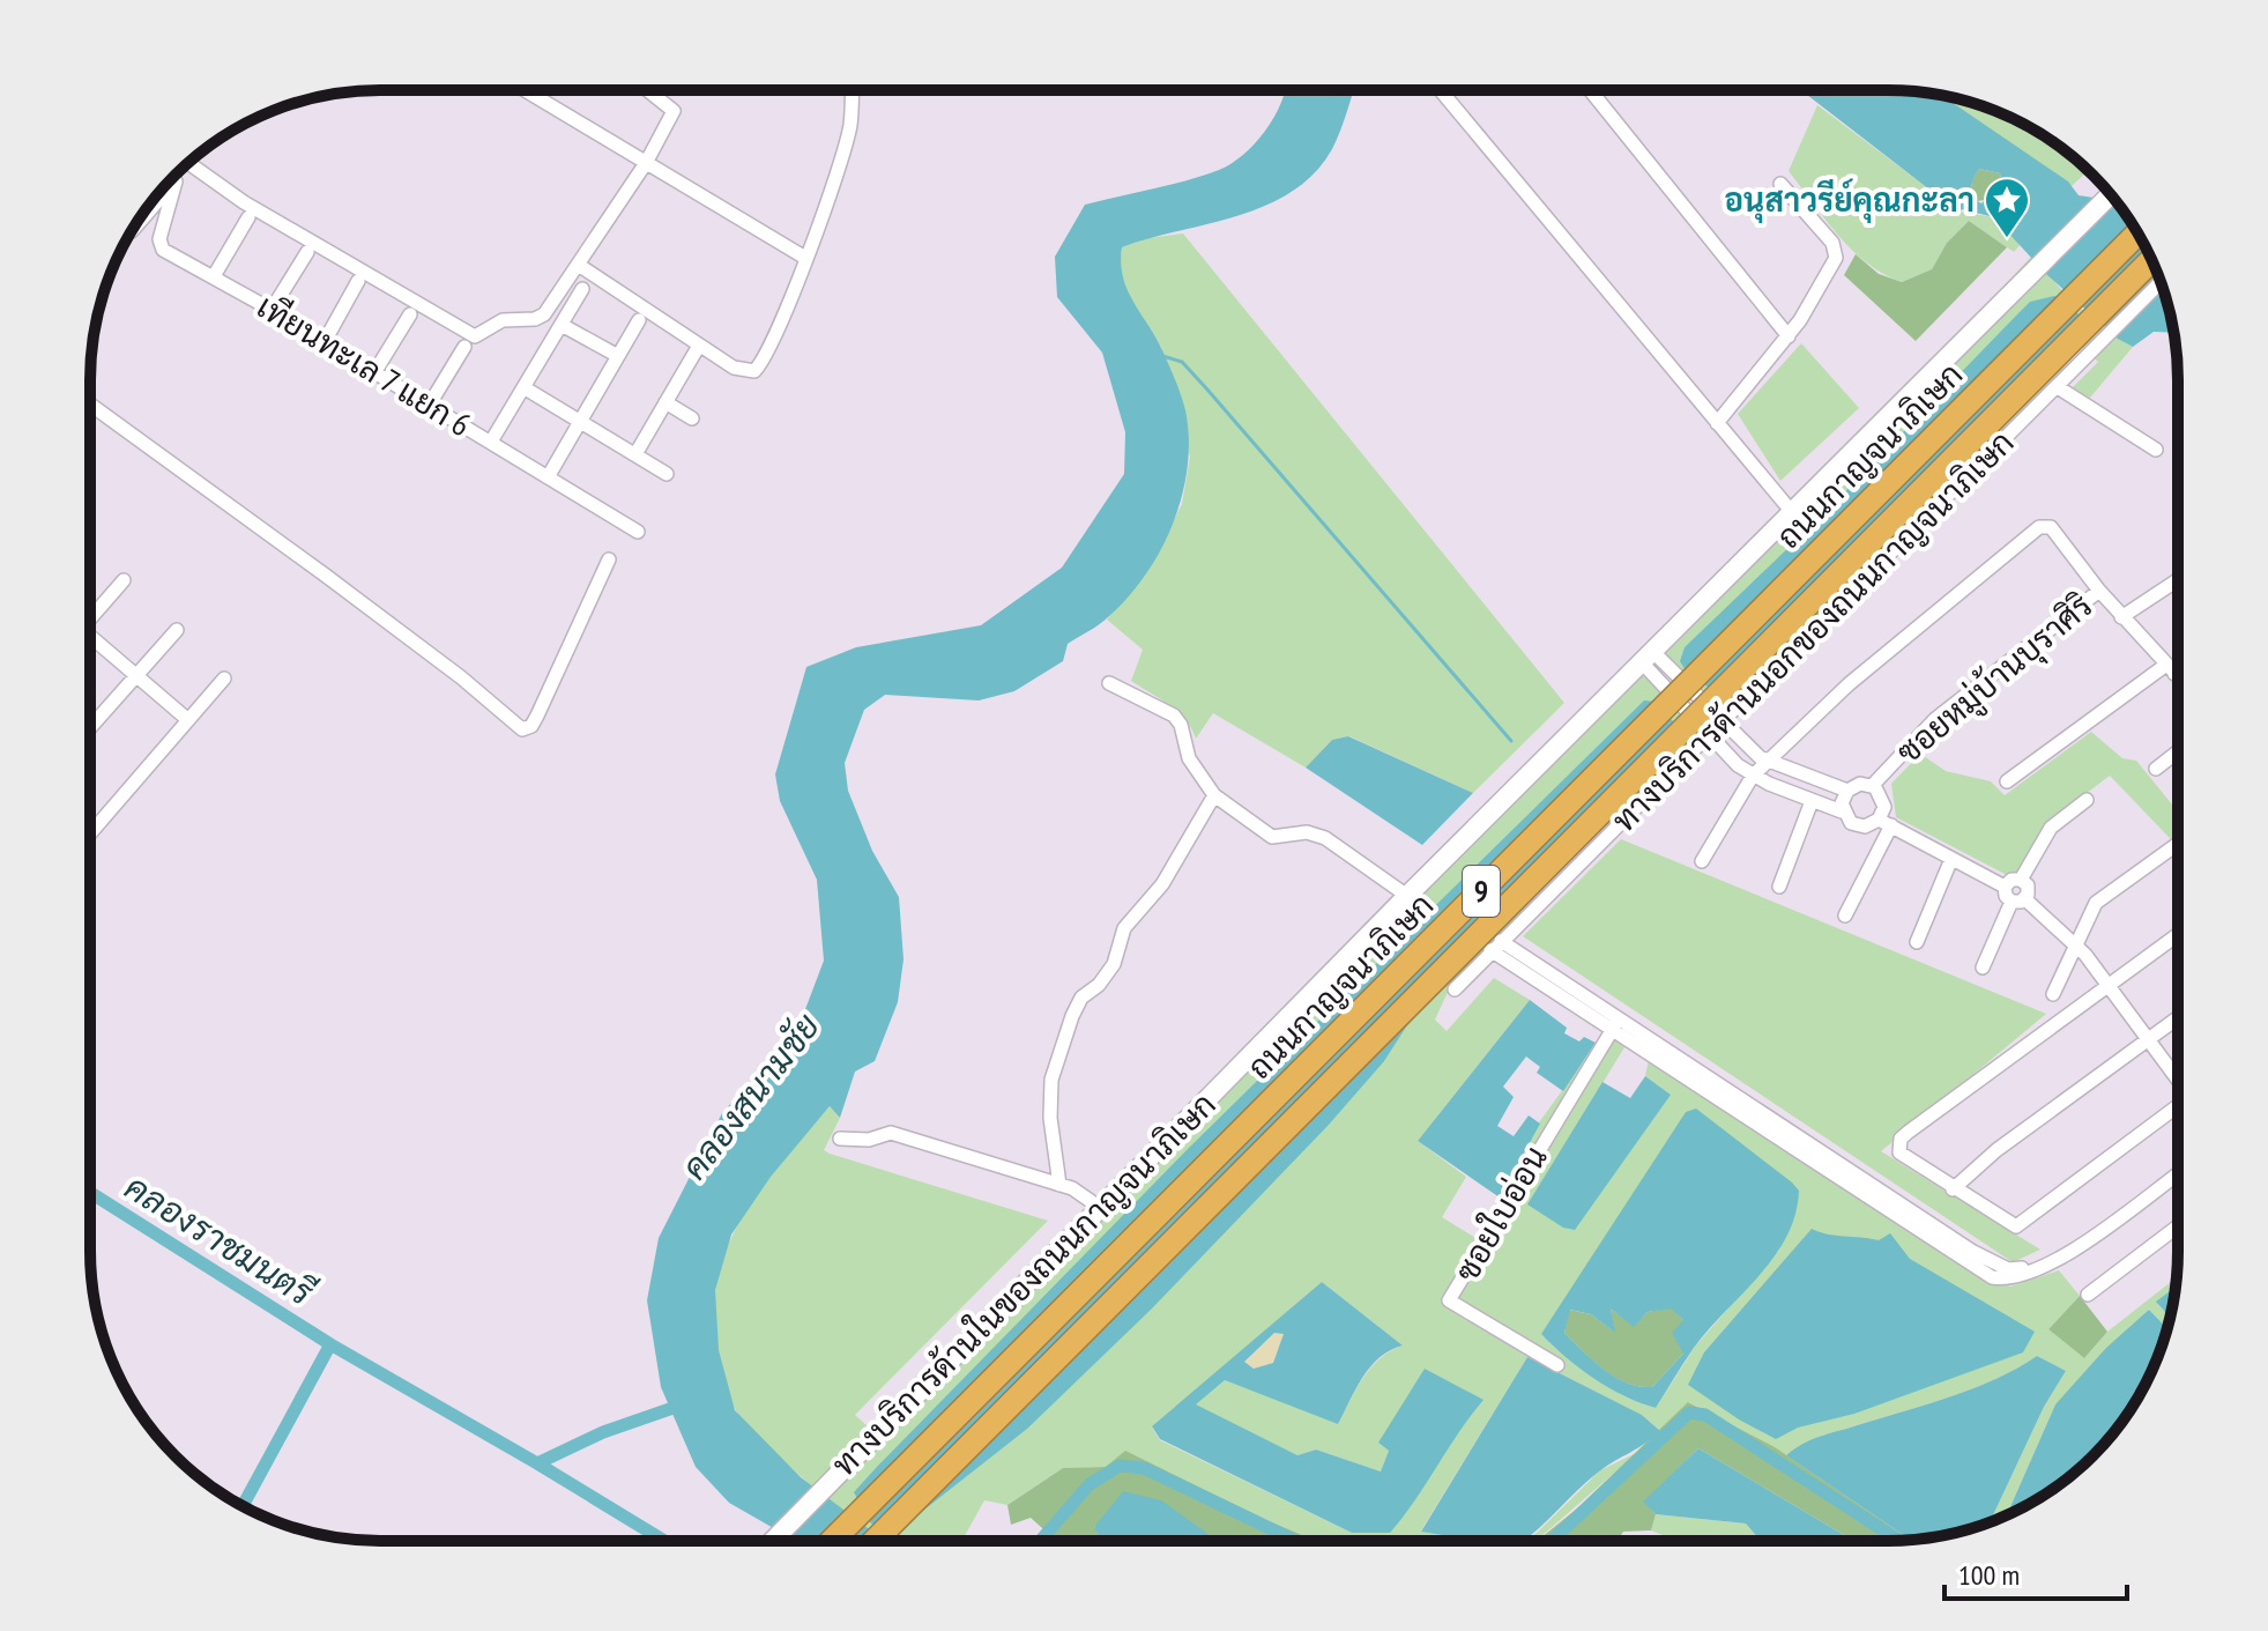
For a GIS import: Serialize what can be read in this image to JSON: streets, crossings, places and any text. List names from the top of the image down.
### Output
{
  "streets": {
    "highway": ["ถนนกาญจนาภิเษก", "9"],
    "main road": ["ทางบริการด้านในของถนนกาญจนาภิเษก"],
    "street": [
      "เทียนทะเล 7 แยก 6",
      "ทางบริการด้านนอกของถนนกาญจนาภิเษก",
      "ซอยหมู่บ้านบุราศิริ",
      "ซอยใบอ่อน"
    ]
  },
  "water": ["คลองสนามชัย", "คลองราชมนตรี"],
  "places": {
    "place": ["อนุสาวรีย์คุณกะลา"]
  },
  "scale_bar": "100 m"
}
